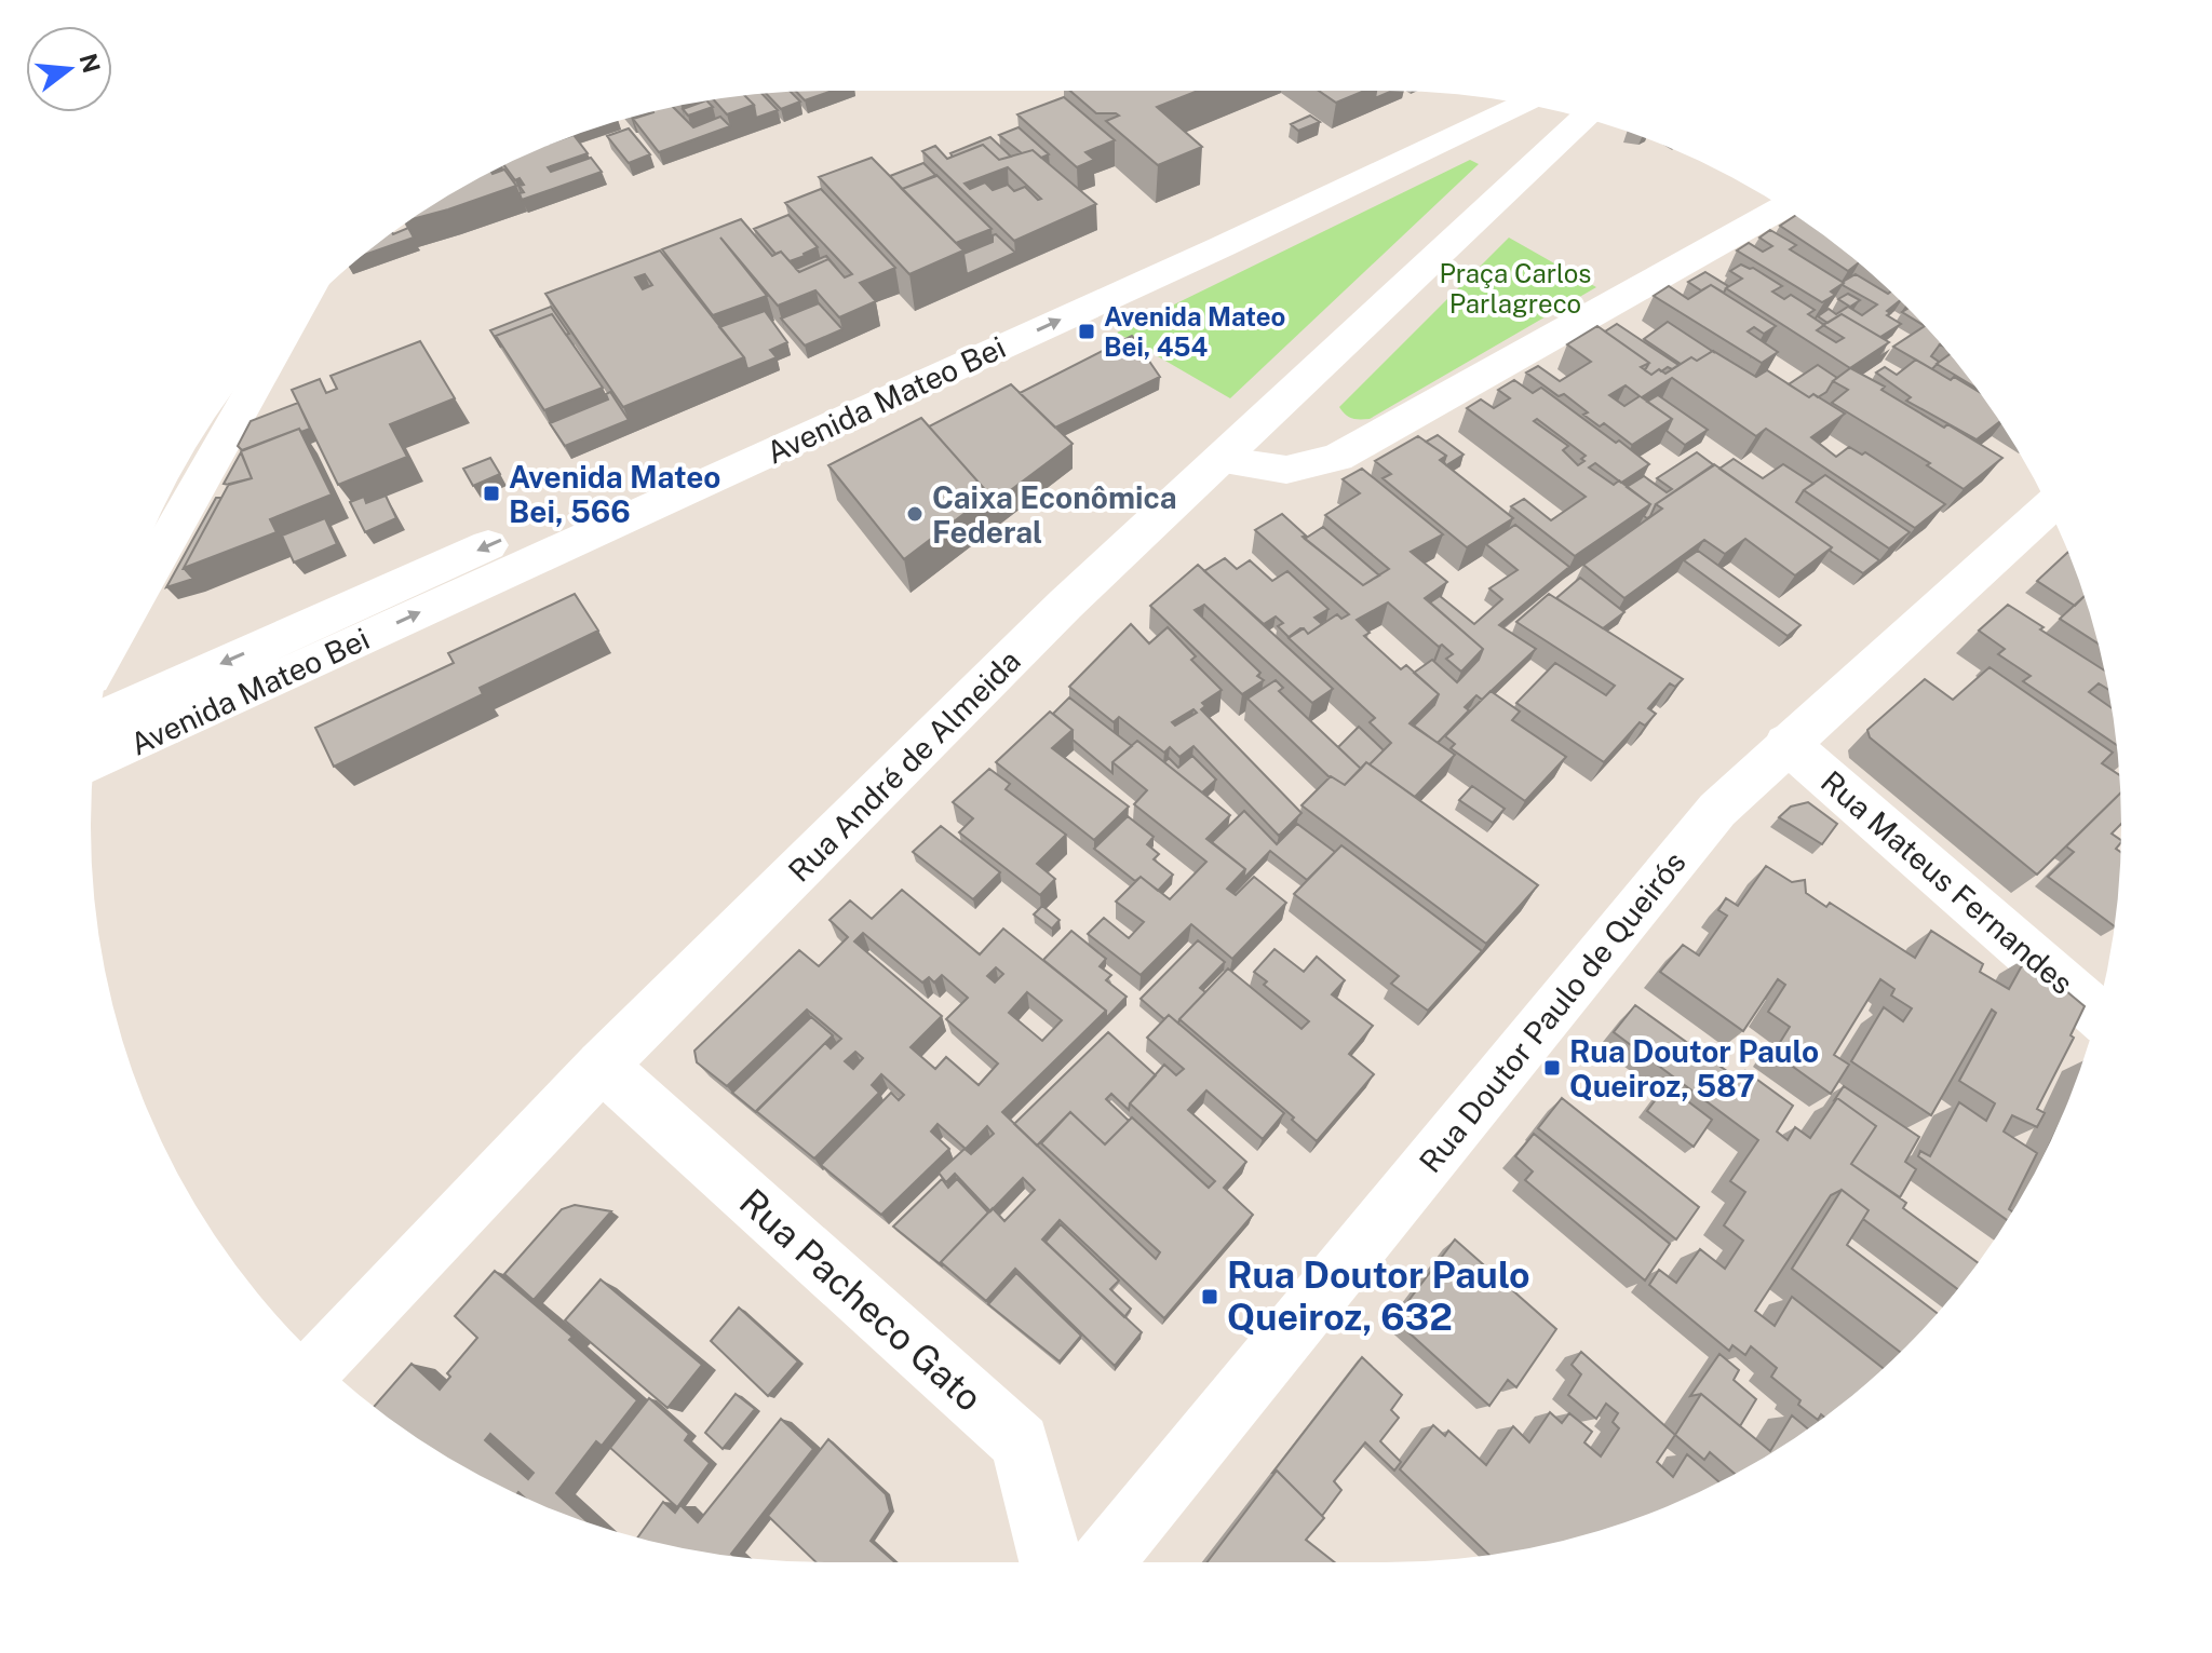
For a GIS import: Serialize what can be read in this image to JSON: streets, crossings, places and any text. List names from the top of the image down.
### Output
{
  "streets": {
    "main road": [
      "Avenida Mateo Bei",
      "Rua André de Almeida",
      "Rua Mateus Fernandes",
      "Rua Doutor Paulo de Queirós",
      "Rua Pacheco Gato"
    ]
  },
  "crossings": [
    ["Rua André de Almeida", "Rua Pacheco Gato"],
    ["Rua Mateus Fernandes", "Rua Doutor Paulo de Queirós"]
  ],
  "parks": ["Praça Carlos Parlagreco"],
  "places": {
    "transit": [
      "Avenida Mateo Bei, 454",
      "Avenida Mateo Bei, 566",
      "Rua Doutor Paulo Queiroz, 587",
      "Rua Doutor Paulo Queiroz, 632"
    ],
    "other": ["Caixa Econômica Federal"]
  },
  "north": "right"
}
